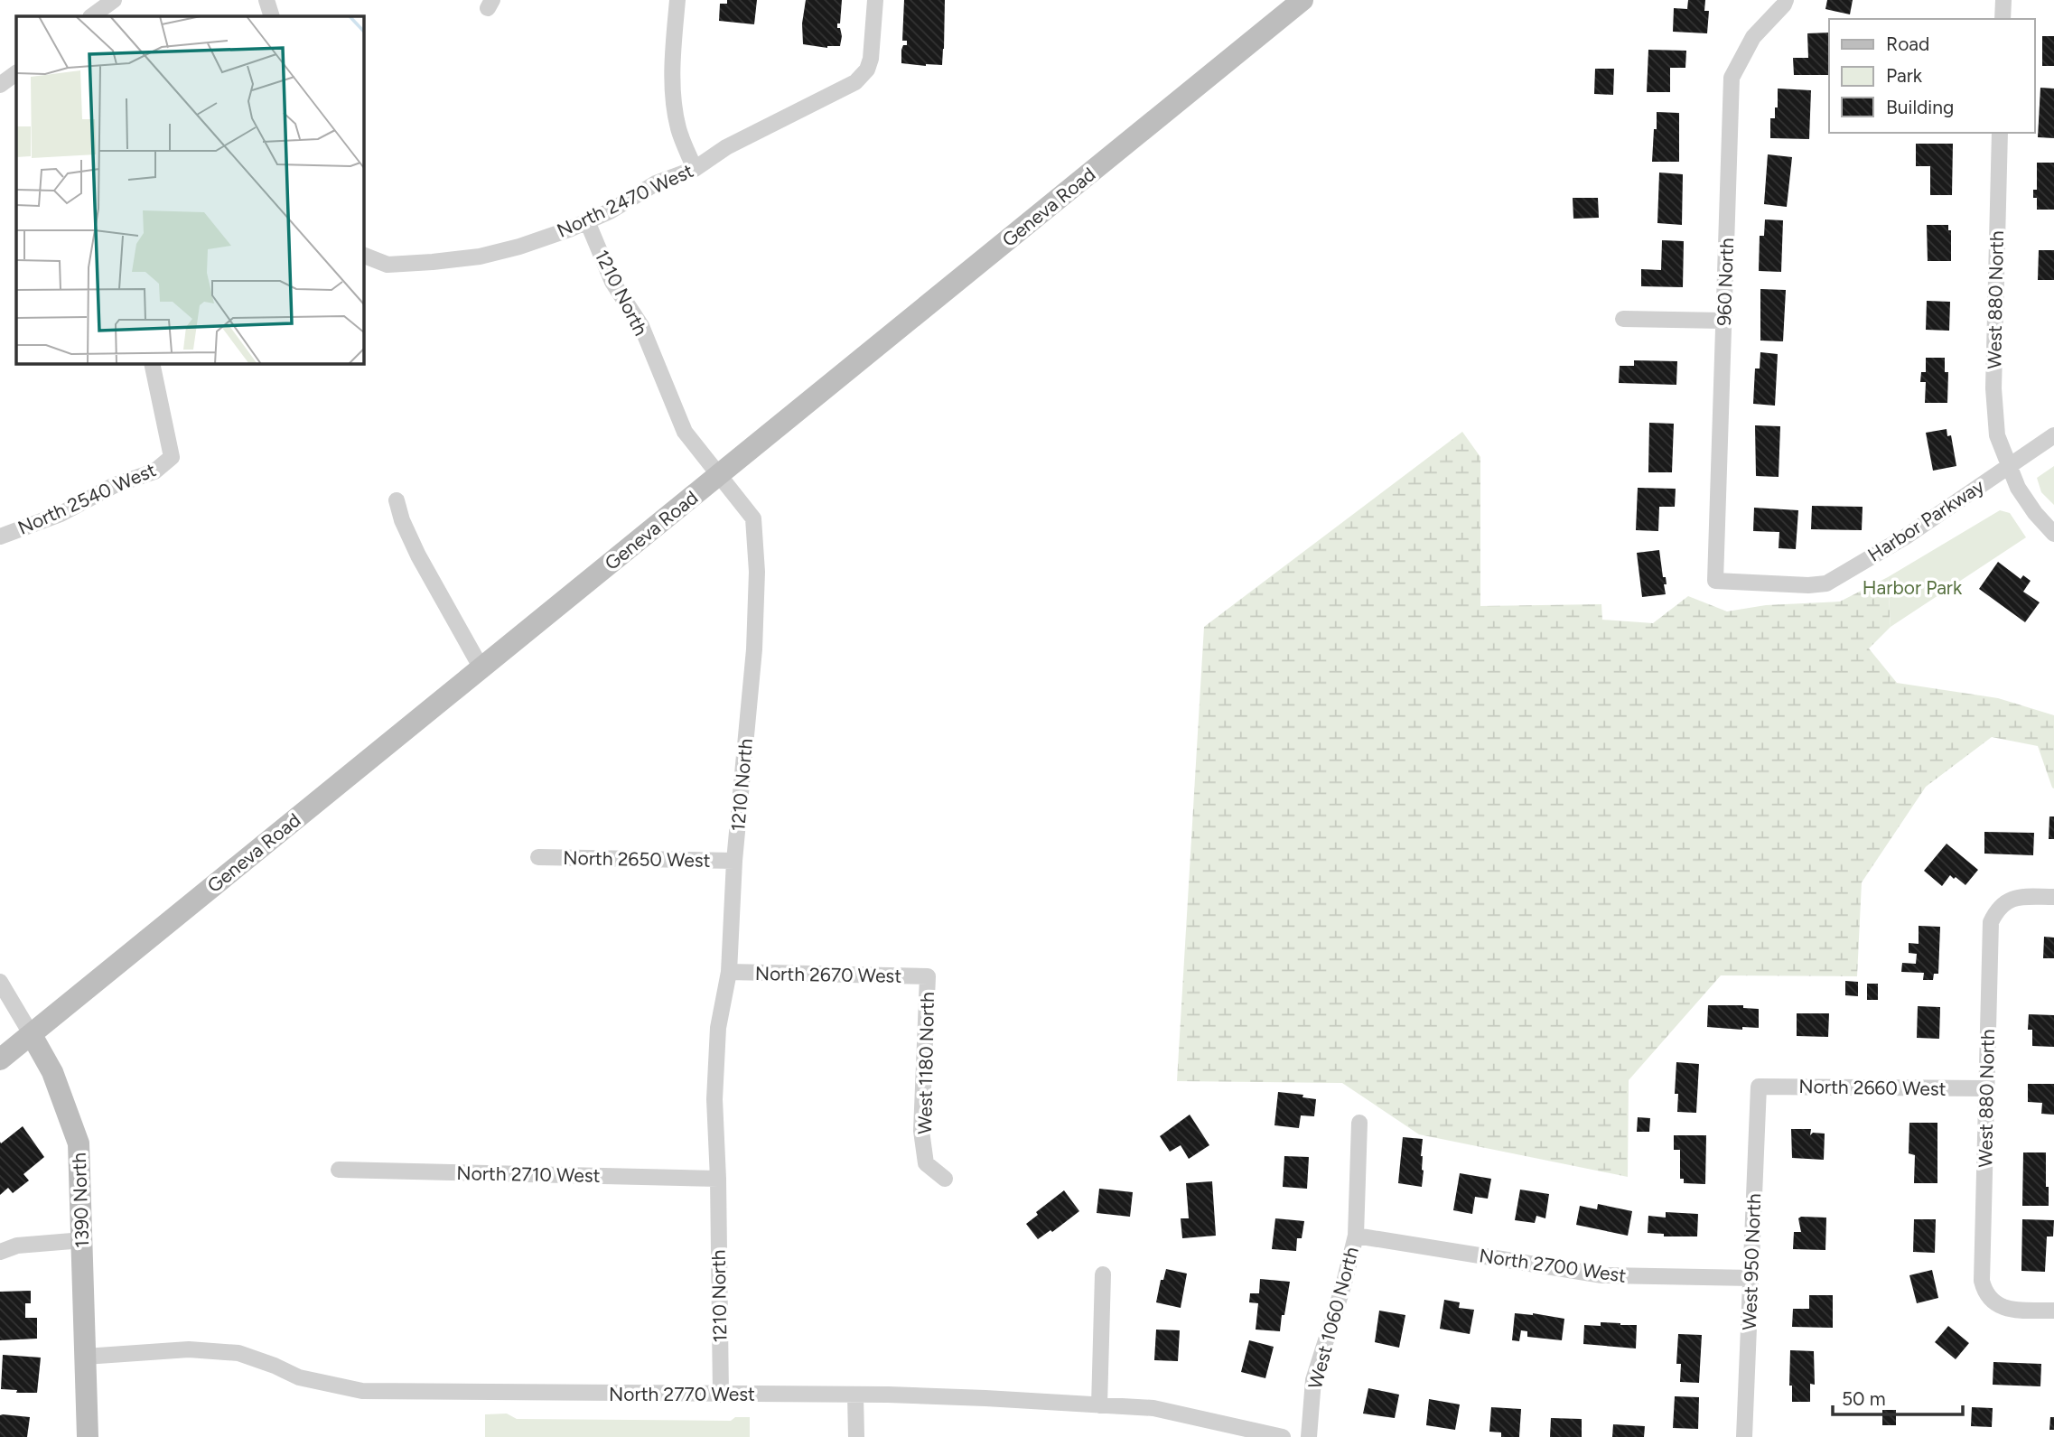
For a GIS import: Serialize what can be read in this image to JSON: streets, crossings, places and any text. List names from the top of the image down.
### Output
{
  "streets": {
    "main road": ["Geneva Road", "1390 North"],
    "street": [
      "North 2470 West",
      "960 North",
      "1210 North",
      "West 880 North",
      "North 2540 West",
      "Harbor Parkway",
      "North 2650 West",
      "North 2670 West",
      "West 1180 North",
      "North 2660 West",
      "North 2710 West",
      "West 950 North",
      "North 2700 West",
      "West 1060 North",
      "North 2770 West"
    ]
  },
  "crossings": [
    ["North 2470 West", "1210 North"],
    ["Geneva Road", "1210 North"],
    ["Geneva Road", "1390 North"],
    ["960 North", "Harbor Parkway"],
    ["1210 North", "North 2650 West"],
    ["1210 North", "North 2670 West"],
    ["1210 North", "North 2710 West"],
    ["1210 North", "North 2770 West"],
    ["West 880 North", "Harbor Parkway"],
    ["West 880 North", "North 2660 West"],
    ["North 2670 West", "West 1180 North"],
    ["North 2660 West", "West 950 North"],
    ["1390 North", "North 2770 West"],
    ["West 950 North", "North 2700 West"],
    ["North 2700 West", "West 1060 North"]
  ],
  "parks": ["Harbor Park"],
  "legend": ["Road", "Park", "Building"],
  "scale_bar": "50 m"
}
